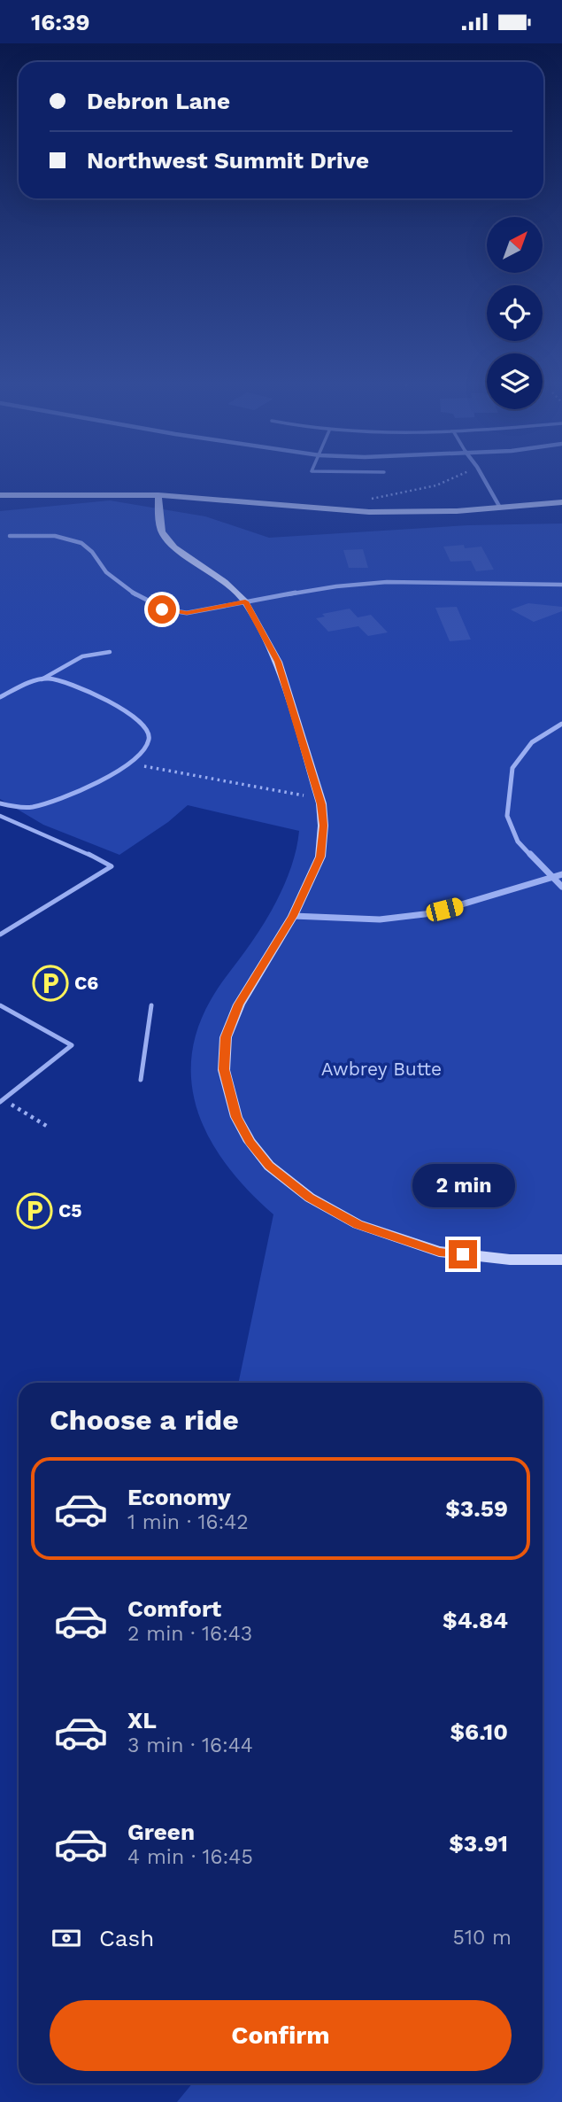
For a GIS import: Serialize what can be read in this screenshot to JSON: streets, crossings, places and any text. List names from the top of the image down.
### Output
{
  "parks": ["Awbrey Butte"],
  "places": {
    "parking": ["C6", "C5"]
  },
  "north": "top right",
  "page": {
    "status": "16:39",
    "banner": ["Debron Lane", "Northwest Summit Drive"],
    "bubble": "2 min",
    "heading": "Choose a ride",
    "list": [
      {
        "name": "Economy",
        "note": "1 min · 16:42",
        "value": "$3.59"
      },
      {
        "name": "Comfort",
        "note": "2 min · 16:43",
        "value": "$4.84"
      },
      {
        "name": "XL",
        "note": "3 min · 16:44",
        "value": "$6.10"
      },
      {
        "name": "Green",
        "note": "4 min · 16:45",
        "value": "$3.91"
      }
    ],
    "pay": ["Cash", "510 m"],
    "buttons": "Confirm"
  }
}
